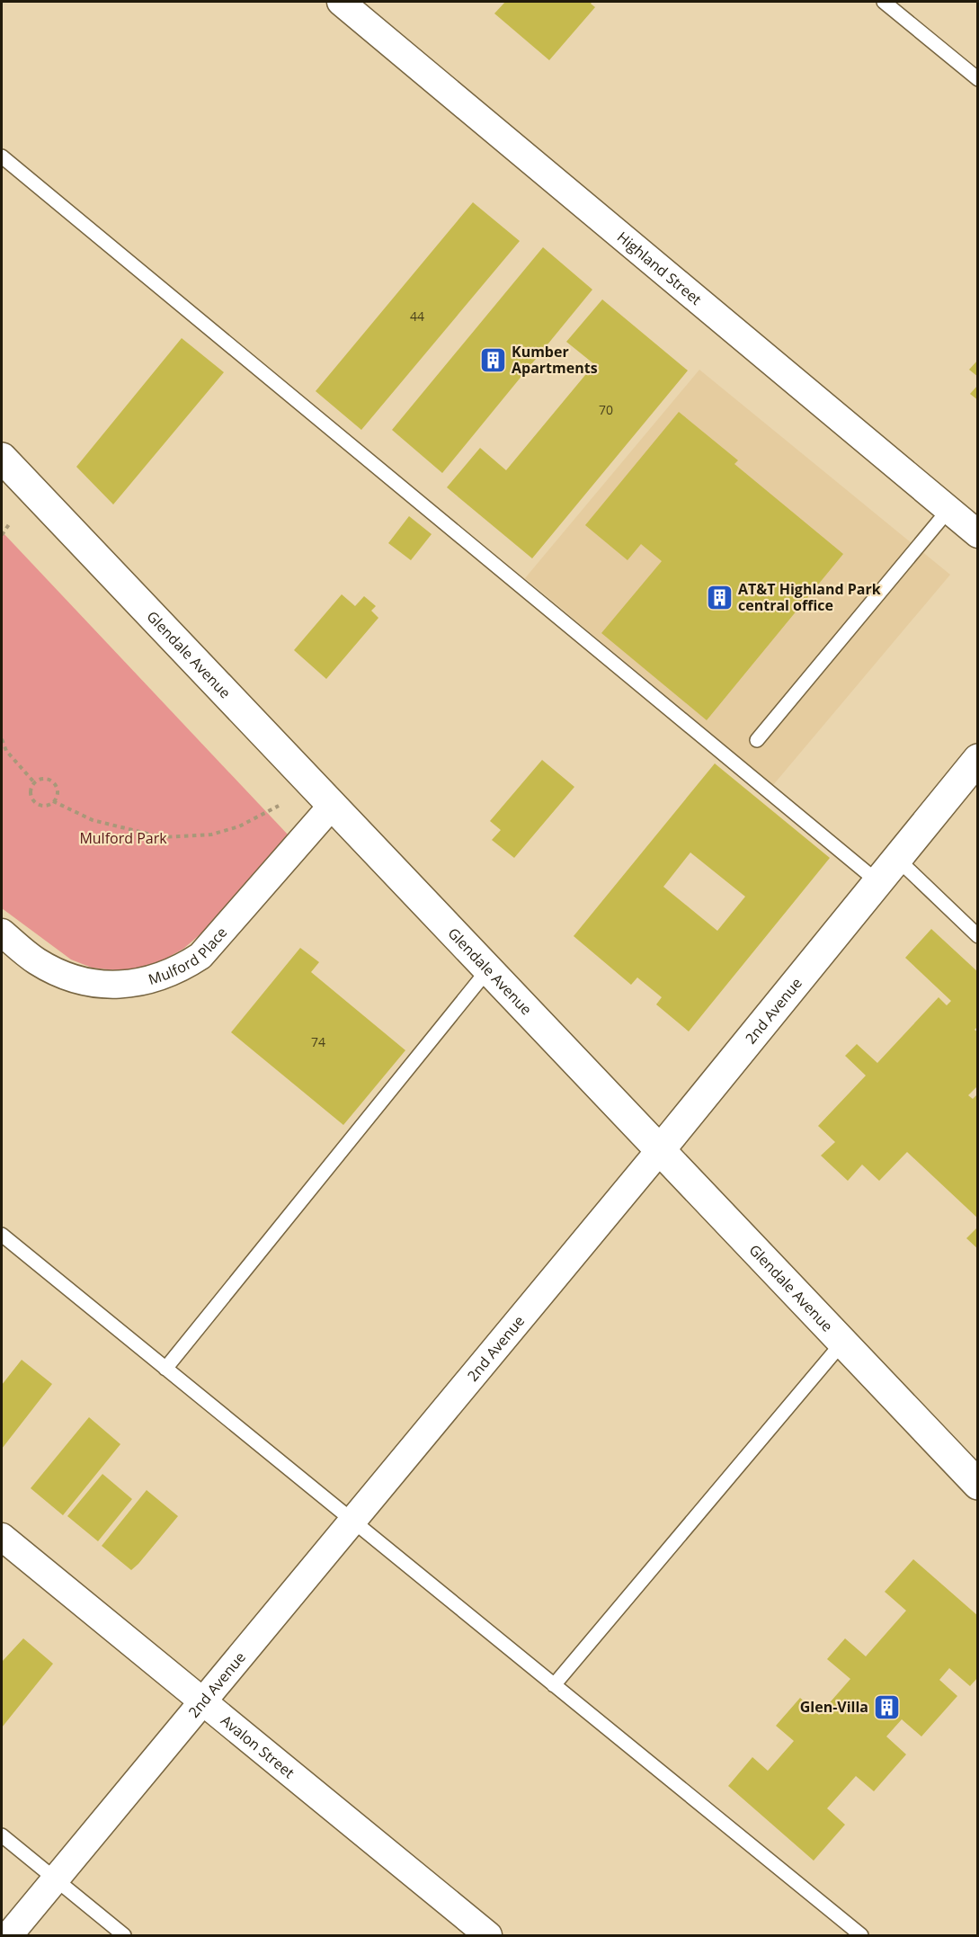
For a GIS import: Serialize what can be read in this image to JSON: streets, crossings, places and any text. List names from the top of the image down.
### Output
{
  "streets": {
    "street": [
      "Highland Street",
      "Glendale Avenue",
      "Mulford Place",
      "2nd Avenue",
      "Avalon Street"
    ]
  },
  "crossings": [
    ["Glendale Avenue", "Mulford Place"],
    ["Glendale Avenue", "2nd Avenue"],
    ["2nd Avenue", "Avalon Street"]
  ],
  "parks": ["Mulford Park"],
  "places": {
    "building": ["Kumber Apartments", "AT&T Highland Park central office", "Glen-Villa"]
  },
  "house_numbers": ["44", "70", "74"]
}
